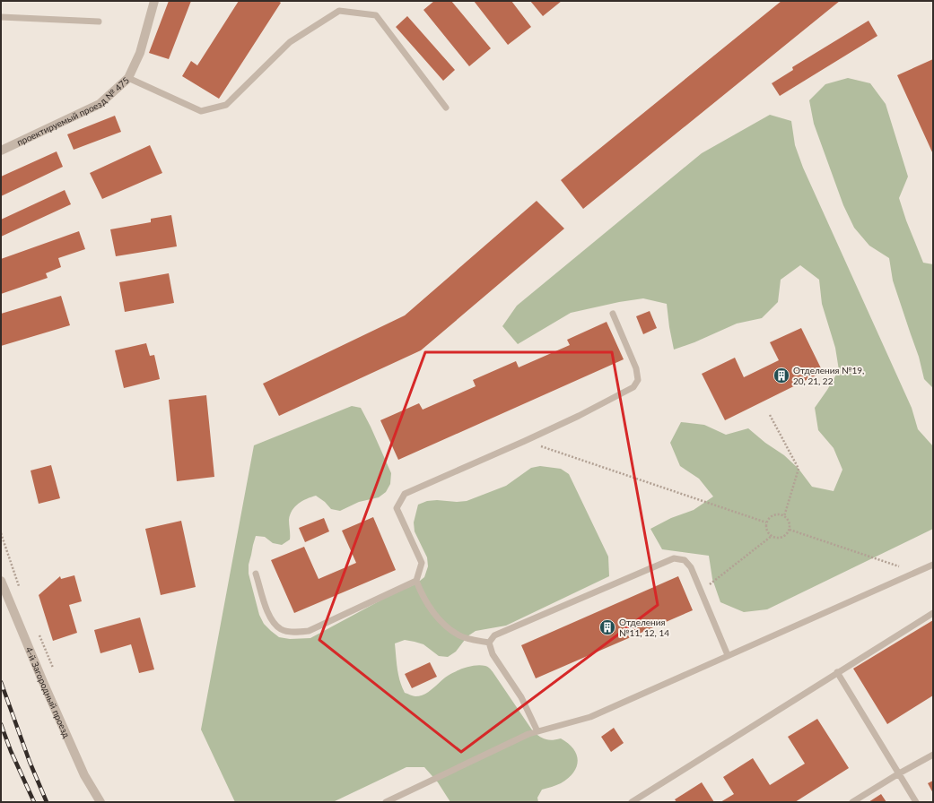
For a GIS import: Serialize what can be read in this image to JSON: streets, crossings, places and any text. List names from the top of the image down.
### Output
{
  "streets": {
    "street": ["проектируемый проезд № 475", "4-й Загородный проезд"]
  },
  "places": {
    "building": ["Отделения №19, 20, 21, 22", "Отделения №11, 12, 14"]
  }
}
